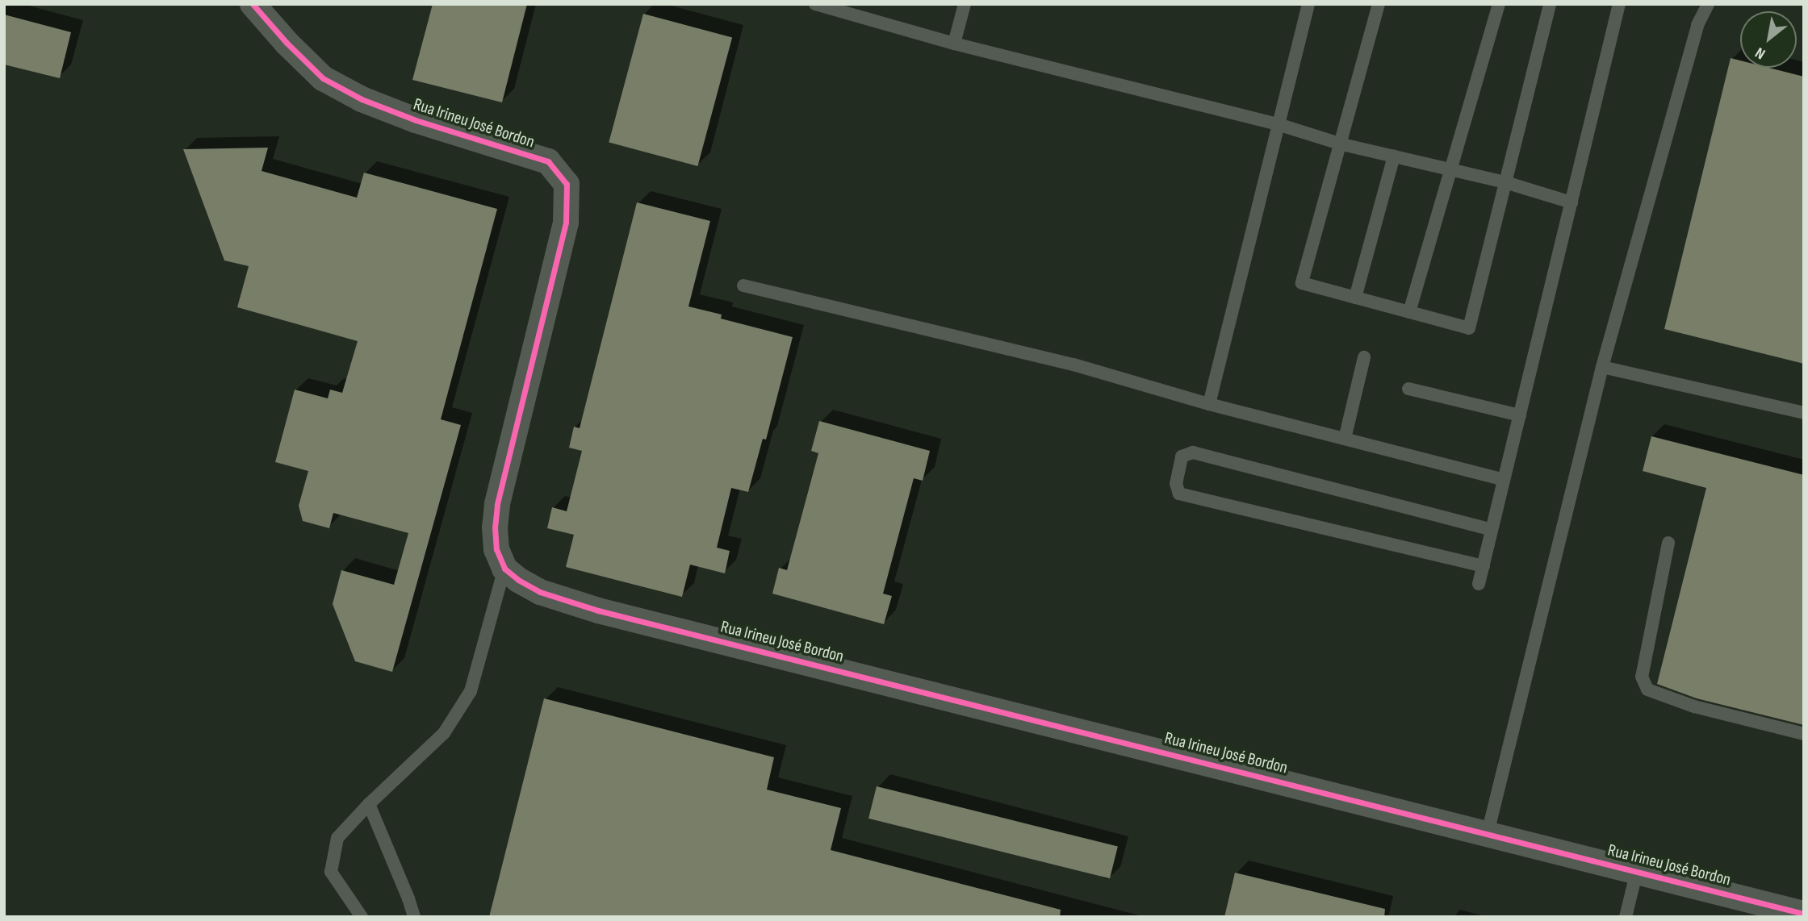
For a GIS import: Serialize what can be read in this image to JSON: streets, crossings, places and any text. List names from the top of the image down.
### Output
{
  "streets": {
    "street": ["Rua Irineu José Bordon"]
  },
  "north": "bottom left"
}
